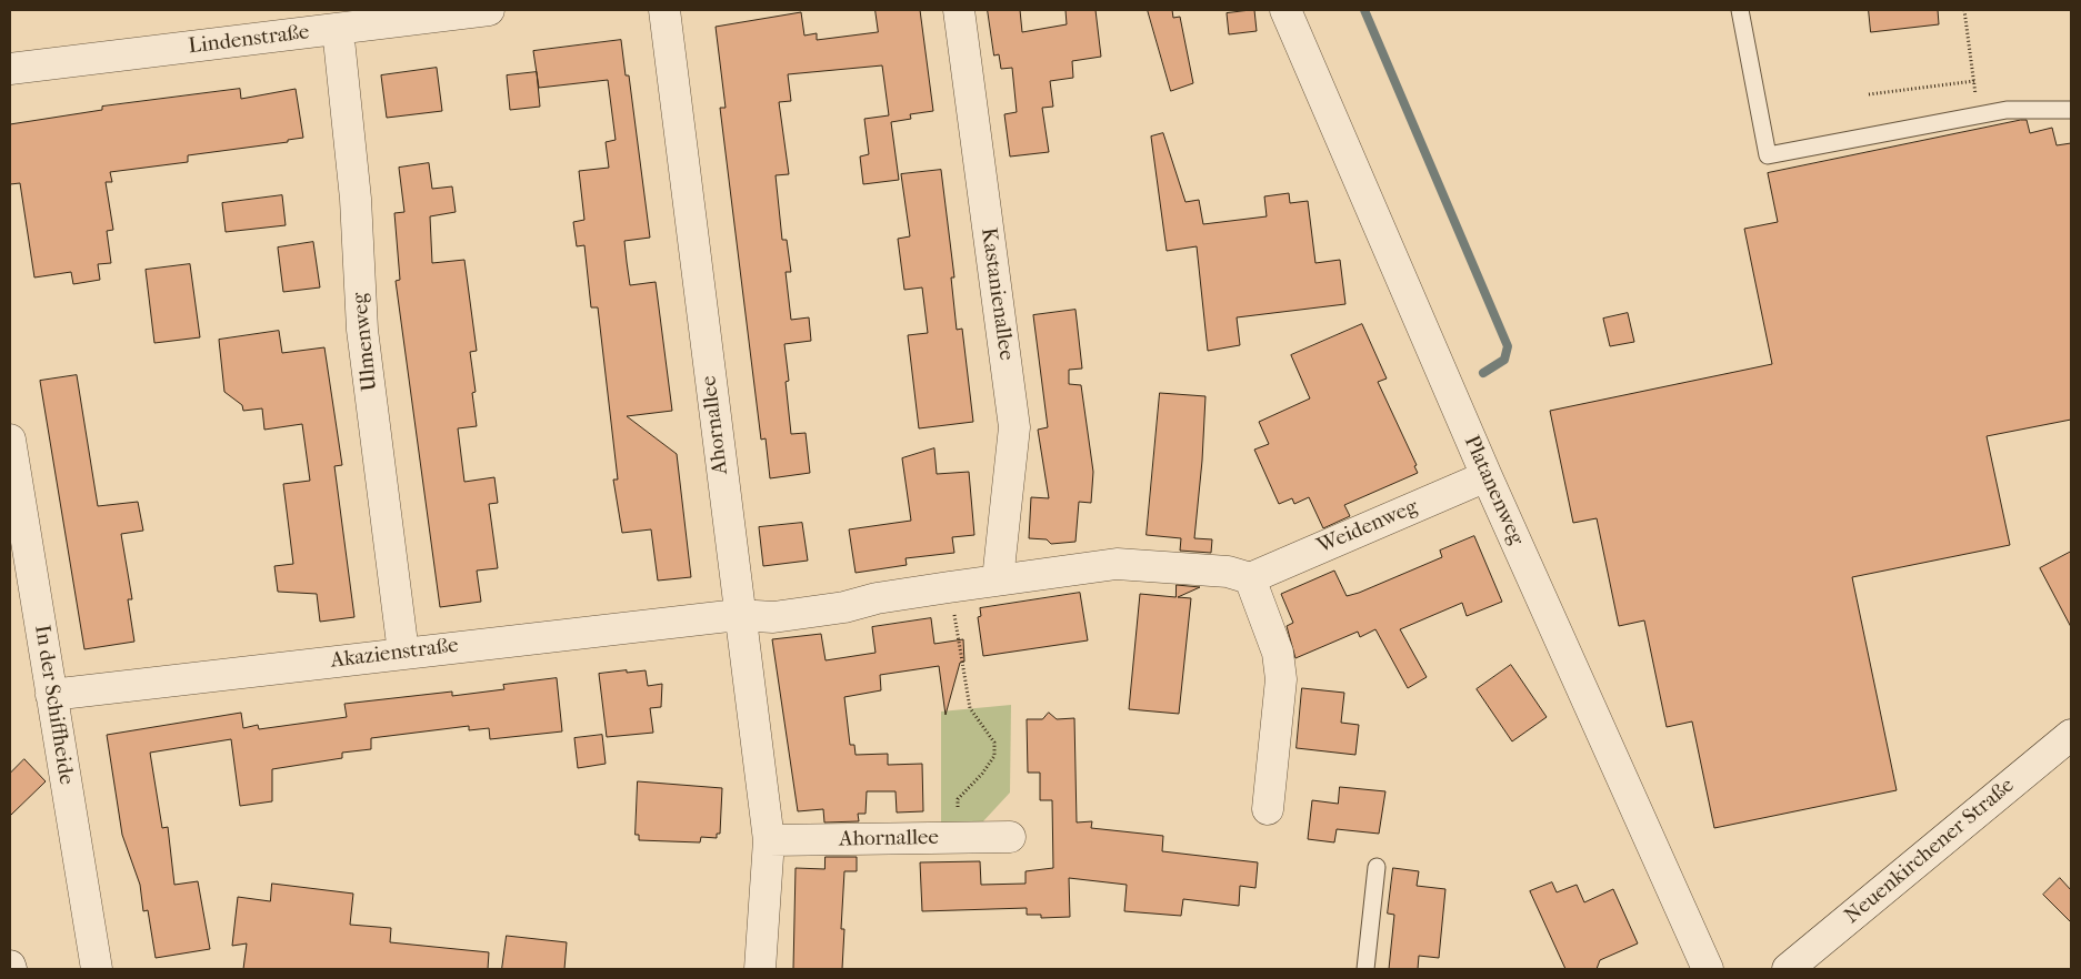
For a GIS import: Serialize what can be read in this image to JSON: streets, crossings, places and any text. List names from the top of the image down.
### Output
{
  "streets": {
    "street": [
      "Lindenstraße",
      "Kastanienallee",
      "Ulmenweg",
      "Ahornallee",
      "Platanenweg",
      "Weidenweg",
      "Akazienstraße",
      "In der Schiffheide",
      "Neuenkirchener Straße"
    ]
  },
  "crossings": [
    ["Lindenstraße", "Ulmenweg"],
    ["Ulmenweg", "Akazienstraße"],
    ["Ahornallee", "Akazienstraße"],
    ["Platanenweg", "Weidenweg"],
    ["Akazienstraße", "In der Schiffheide"]
  ]
}
